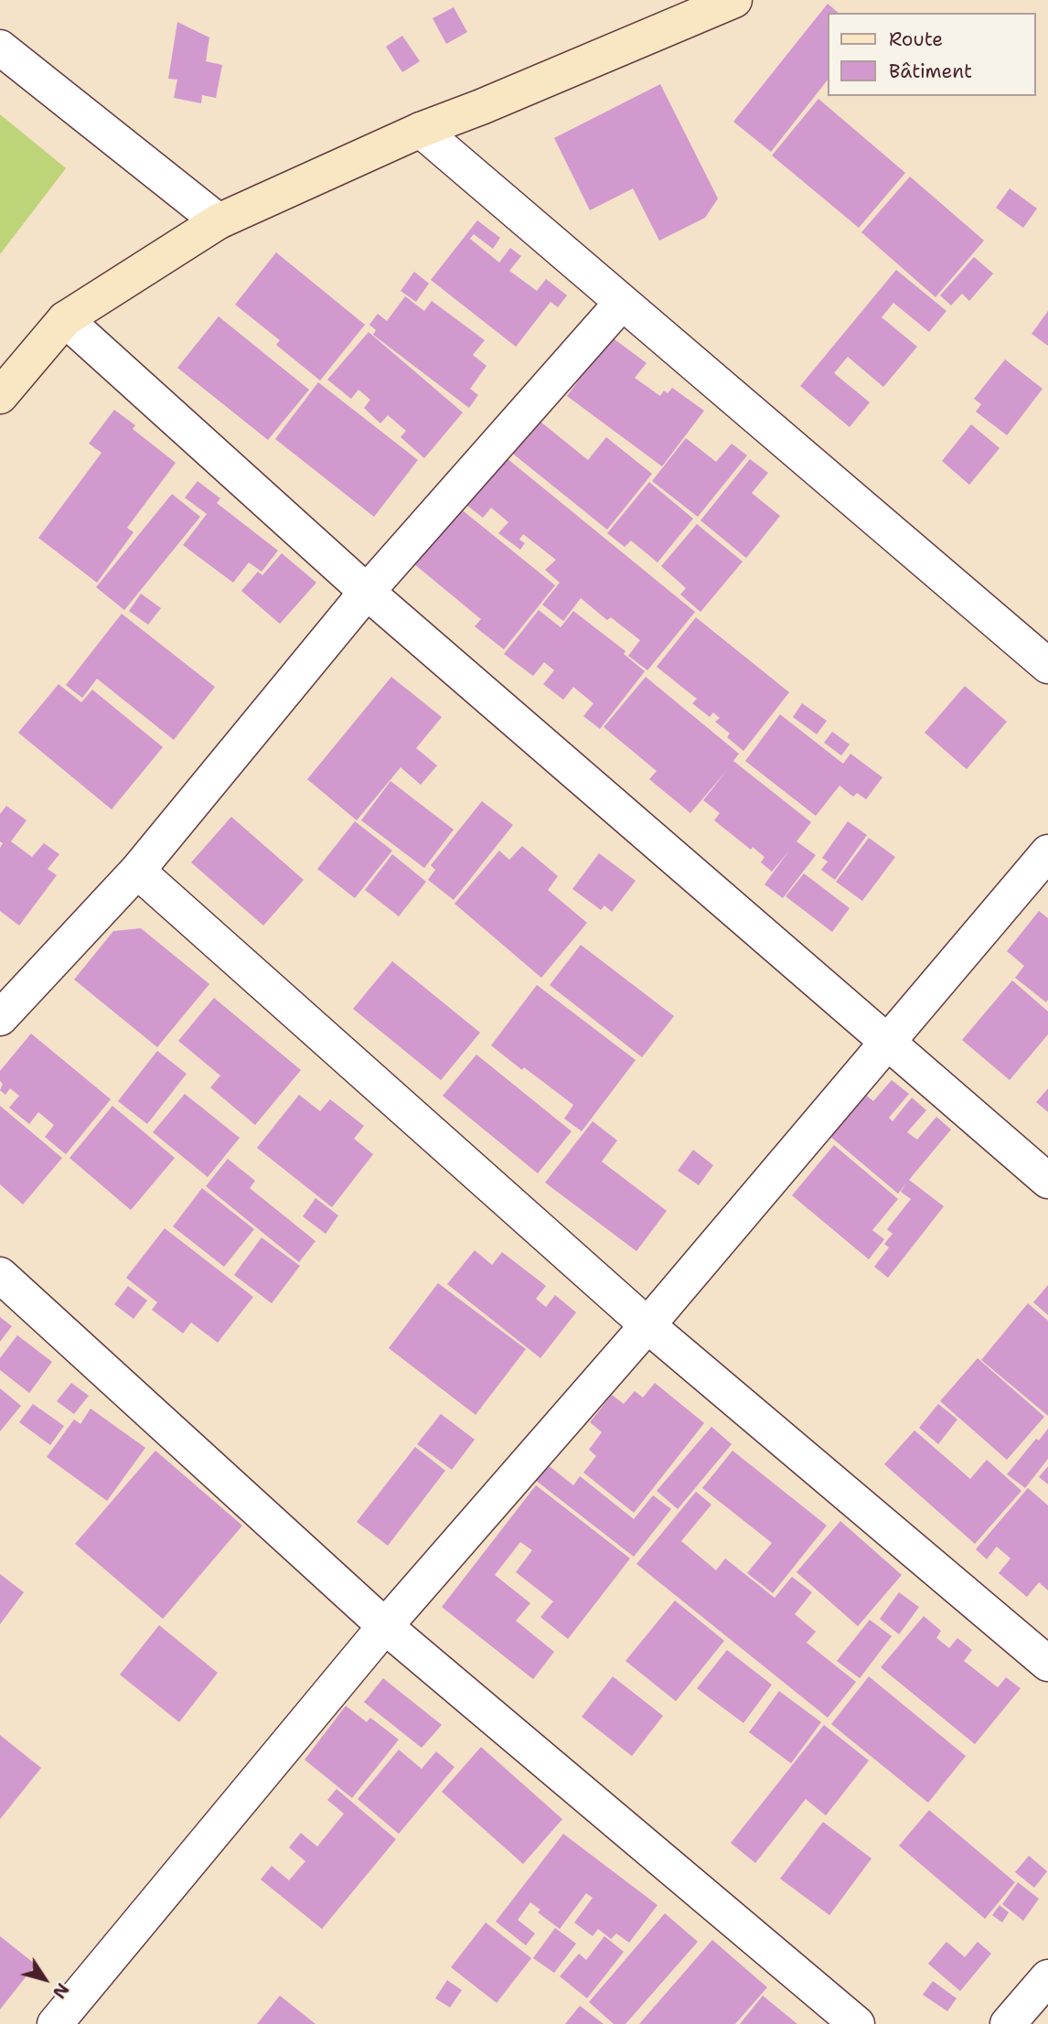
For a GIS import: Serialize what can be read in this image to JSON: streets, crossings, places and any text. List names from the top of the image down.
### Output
{
  "legend": ["Route", "Bâtiment"],
  "north": "bottom right"
}
